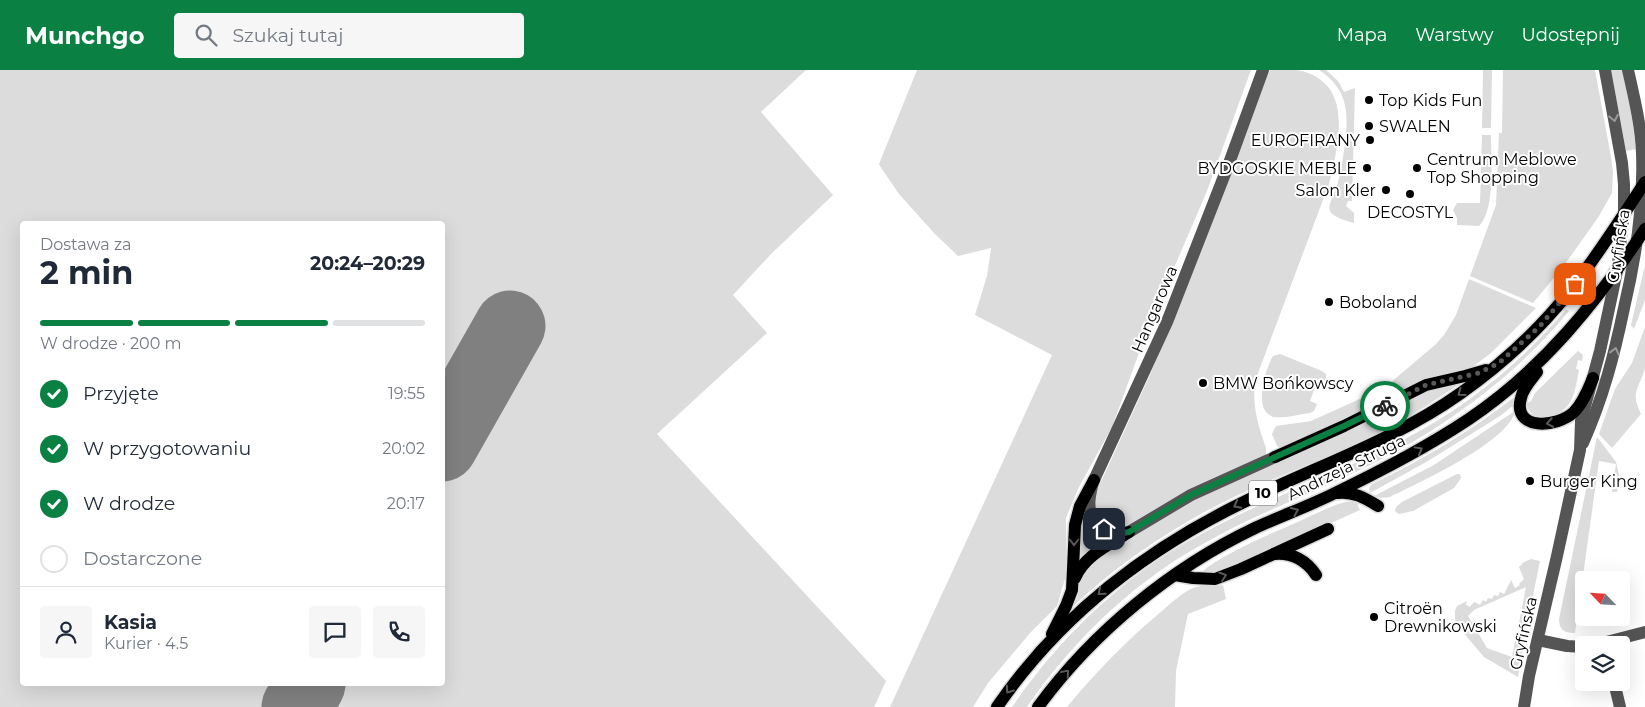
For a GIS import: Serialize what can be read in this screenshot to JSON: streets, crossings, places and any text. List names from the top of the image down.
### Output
{
  "streets": {
    "main road": ["Andrzeja Struga", "10"],
    "street": ["Gryfińska", "Hangarowa"]
  },
  "crossings": [
    ["Gryfińska", "Andrzeja Struga"],
    ["Andrzeja Struga", "10"]
  ],
  "places": [
    "Top Kids Fun",
    "SWALEN",
    "EUROFIRANY",
    "BYDGOSKIE MEBLE",
    "Centrum Meblowe Top Shopping",
    "Salon Kler",
    "DECOSTYL",
    "Boboland",
    "BMW Bońkowscy",
    "Burger King",
    "Citroën Drewnikowski"
  ],
  "north": "top left",
  "page": {
    "header": "Munchgo",
    "search": "Szukaj tutaj",
    "nav": ["Mapa", "Warstwy", "Udostępnij"],
    "heading": ["2 min", "Dostawa za", "20:24–20:29"],
    "panel": ["Kasia", "Kurier · 4.5"],
    "bar": "W drodze · 200 m",
    "list": [
      ["Przyjęte", "19:55"],
      ["W przygotowaniu", "20:02"],
      ["W drodze", "20:17"],
      "Dostarczone"
    ]
  }
}
